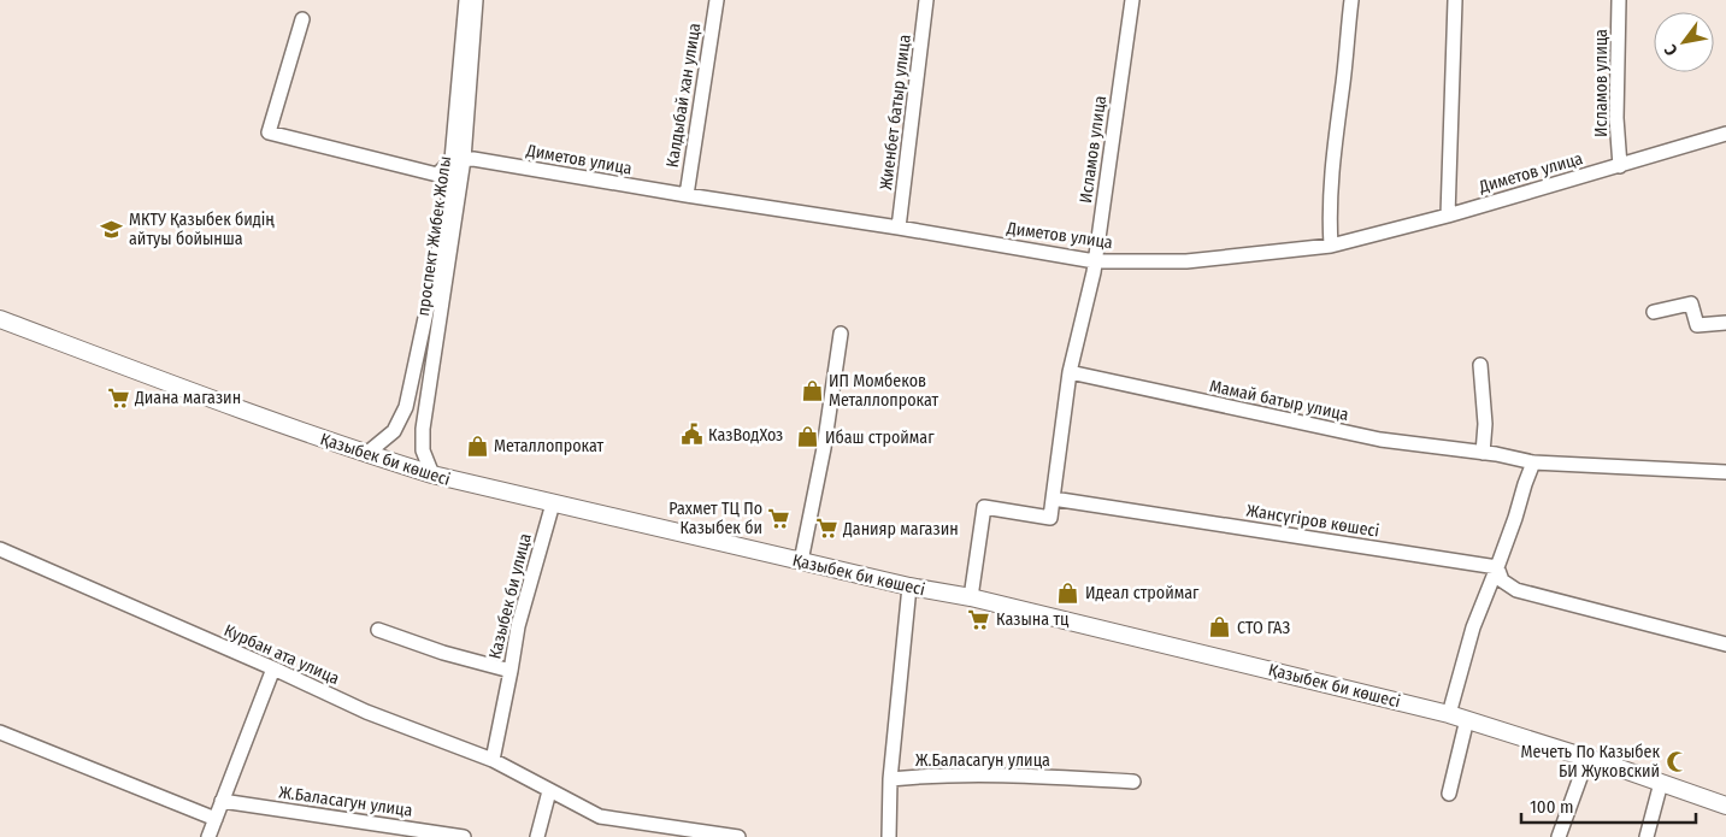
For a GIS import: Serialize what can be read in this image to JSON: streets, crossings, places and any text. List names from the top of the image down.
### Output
{
  "streets": {
    "main road": ["Қазыбек би көшесі"],
    "street": [
      "Исламов улица",
      "Калдыбай хан улица",
      "Жиенбет батыр улица",
      "Диметов улица",
      "проспект Жибек Жолы",
      "Мамай батыр улица",
      "Жансүгіров көшесі",
      "Казыбек би улица",
      "Курбан ата улица",
      "Ж.Баласагун улица"
    ]
  },
  "crossings": [
    ["Исламов улица", "Диметов улица"],
    ["Исламов улица", "Мамай батыр улица"],
    ["Исламов улица", "Жансүгіров көшесі"],
    ["Калдыбай хан улица", "Диметов улица"],
    ["Жиенбет батыр улица", "Диметов улица"],
    ["Диметов улица", "проспект Жибек Жолы"],
    ["проспект Жибек Жолы", "Қазыбек би көшесі"],
    ["Қазыбек би көшесі", "Казыбек би улица"]
  ],
  "places": {
    "school or university": ["МКТУ Қазыбек бидің айтуы бойынша"],
    "shop": [
      "ИП Момбеков Металлопрокат",
      "Ибаш строймаг",
      "Металлопрокат",
      "Идеал строймаг",
      "СТО ГАЗ"
    ],
    "supermarket": [
      "Диана магазин",
      "Рахмет ТЦ По Казыбек би",
      "Данияр магазин",
      "Казына тц"
    ],
    "public building": ["КазВодХоз"],
    "mosque": ["Мечеть По Казыбек БИ Жуковский"]
  },
  "scale_bar": "100 m",
  "north": "bottom left"
}
